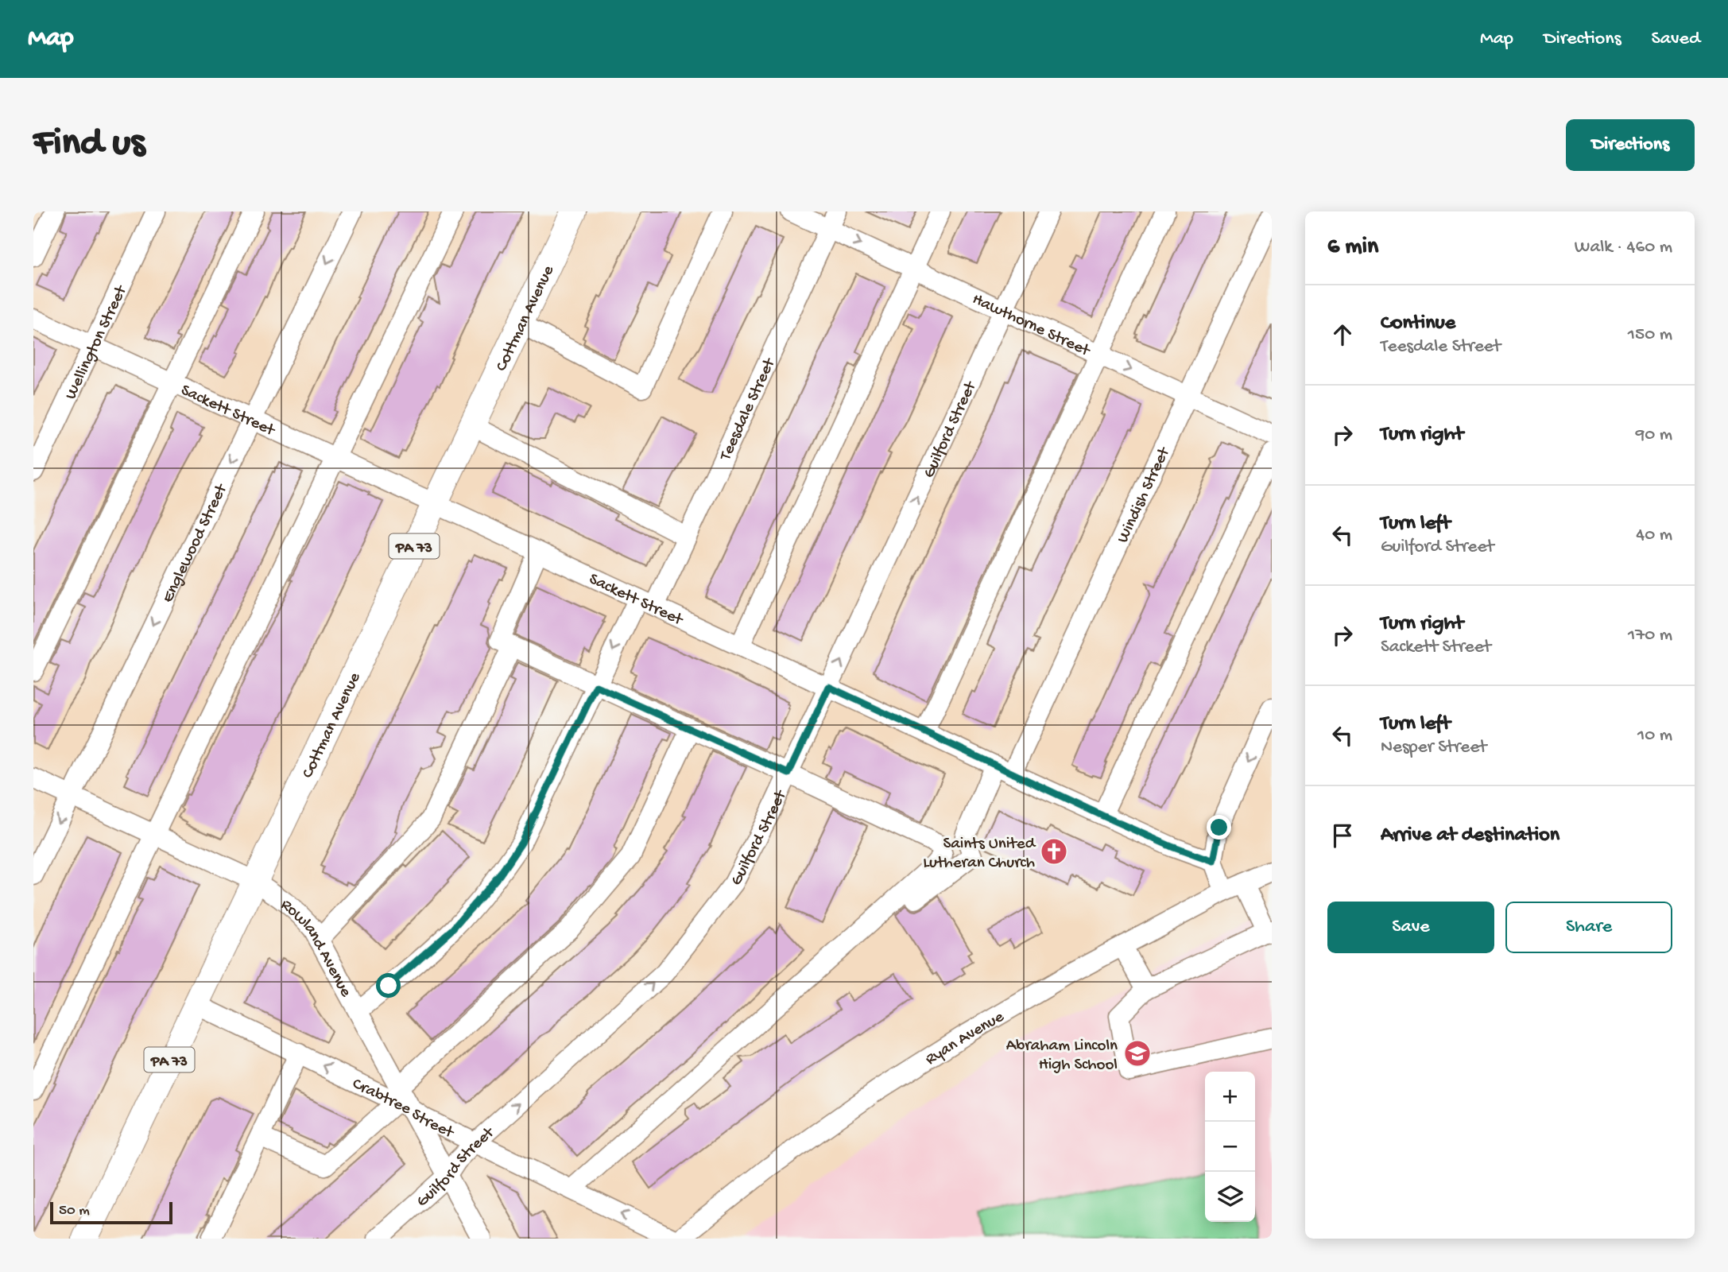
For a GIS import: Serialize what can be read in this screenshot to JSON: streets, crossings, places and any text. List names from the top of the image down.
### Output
{
  "streets": {
    "main road": ["Cottman Avenue", "PA 73"],
    "street": [
      "Hawthorne Street",
      "Wellington Street",
      "Sackett Street",
      "Teesdale Street",
      "Guilford Street",
      "Windish Street",
      "Englewood Street",
      "Rowland Avenue",
      "Ryan Avenue",
      "Crabtree Street"
    ]
  },
  "crossings": [
    ["Cottman Avenue", "Sackett Street"],
    ["Cottman Avenue", "Rowland Avenue"],
    ["Cottman Avenue", "Crabtree Street"],
    ["Hawthorne Street", "Teesdale Street"],
    ["Hawthorne Street", "Guilford Street"],
    ["Hawthorne Street", "Windish Street"],
    ["Wellington Street", "Sackett Street"],
    ["Sackett Street", "Teesdale Street"],
    ["Sackett Street", "Guilford Street"],
    ["Sackett Street", "Windish Street"],
    ["Sackett Street", "Englewood Street"],
    ["Teesdale Street", "Rowland Avenue"],
    ["Guilford Street", "Rowland Avenue"],
    ["Guilford Street", "Crabtree Street"],
    ["Englewood Street", "Rowland Avenue"],
    ["Rowland Avenue", "Crabtree Street"]
  ],
  "one_way": ["Hawthorne Street", "Crabtree Street"],
  "places": {
    "church": ["Saints United Lutheran Church"],
    "school or university": ["Abraham Lincoln High School"]
  },
  "scale_bar": "50 m",
  "page": {
    "header": "Map",
    "nav": ["Map", "Directions", "Saved"],
    "buttons": [
      "Directions",
      ["Save", "Share"]
    ],
    "title": "Find us",
    "heading": ["6 min", "Walk · 460 m"],
    "list": [
      ["Continue", "Teesdale Street", "150 m"],
      ["Turn right", "90 m"],
      ["Turn left", "Guilford Street", "40 m"],
      ["Turn right", "Sackett Street", "170 m"],
      ["Turn left", "Nesper Street", "10 m"],
      "Arrive at destination"
    ],
    "map_buttons": ["+", "−"],
    "scale": "50 m"
  }
}
